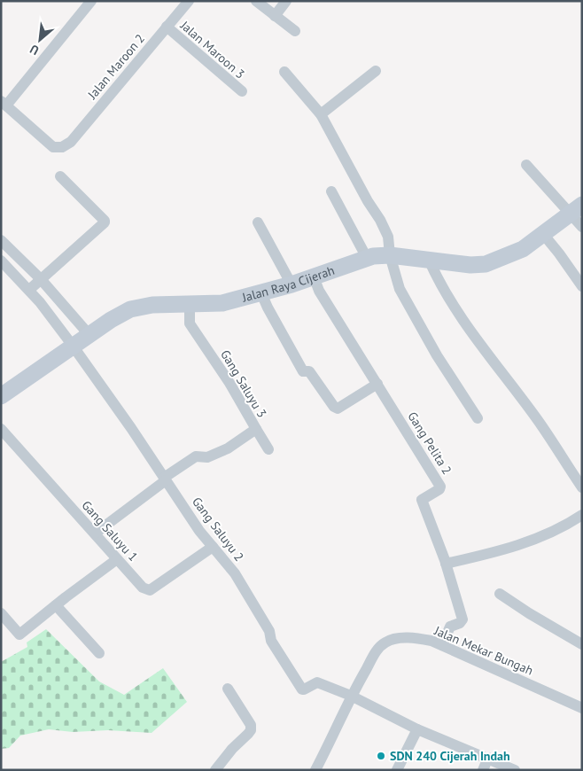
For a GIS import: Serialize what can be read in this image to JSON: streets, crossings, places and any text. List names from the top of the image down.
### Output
{
  "streets": {
    "main road": ["Jalan Raya Cijerah"],
    "street": [
      "Jalan Maroon 3",
      "Jalan Maroon 2",
      "Gang Saluyu 3",
      "Gang Pelita 2",
      "Gang Saluyu 2",
      "Gang Saluyu 1",
      "Jalan Mekar Bungah"
    ]
  },
  "crossings": [
    ["Jalan Maroon 3", "Jalan Maroon 2"],
    ["Jalan Raya Cijerah", "Gang Saluyu 3"],
    ["Jalan Raya Cijerah", "Gang Pelita 2"],
    ["Jalan Raya Cijerah", "Gang Saluyu 2"],
    ["Gang Saluyu 3", "Gang Saluyu 2"],
    ["Gang Saluyu 3", "Gang Saluyu 1"],
    ["Gang Pelita 2", "Jalan Mekar Bungah"],
    ["Gang Saluyu 2", "Gang Saluyu 1"],
    ["Gang Saluyu 2", "Jalan Mekar Bungah"]
  ],
  "places": ["SDN 240 Cijerah Indah"],
  "north": "bottom left"
}
